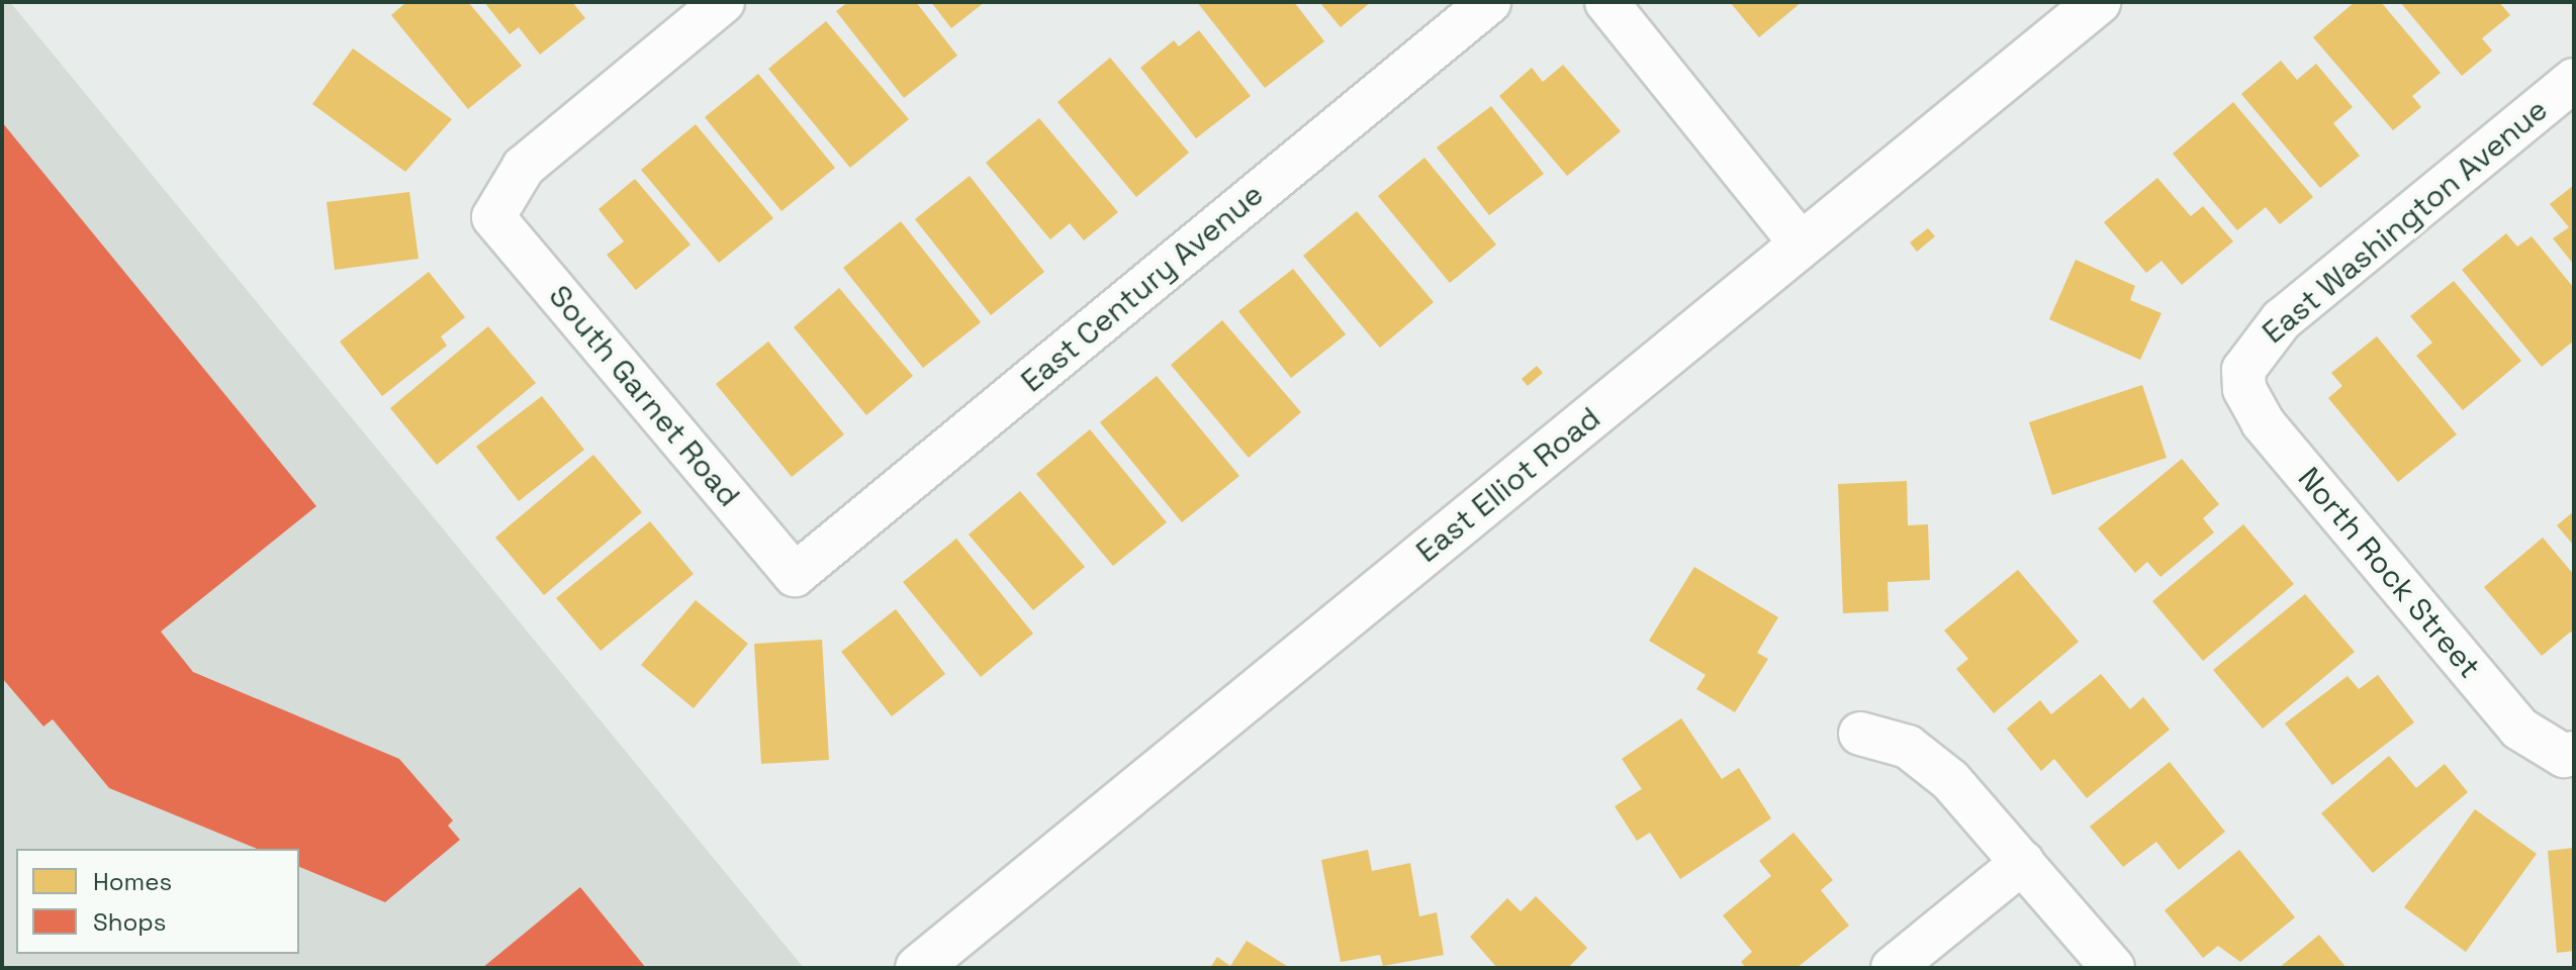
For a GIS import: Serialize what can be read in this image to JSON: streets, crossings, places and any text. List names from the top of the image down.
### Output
{
  "streets": {
    "main road": ["East Elliot Road"],
    "street": [
      "East Washington Avenue",
      "East Century Avenue",
      "South Garnet Road",
      "North Rock Street"
    ]
  },
  "crossings": [
    ["East Washington Avenue", "North Rock Street"],
    ["East Century Avenue", "South Garnet Road"]
  ],
  "legend": ["Homes", "Shops"]
}
